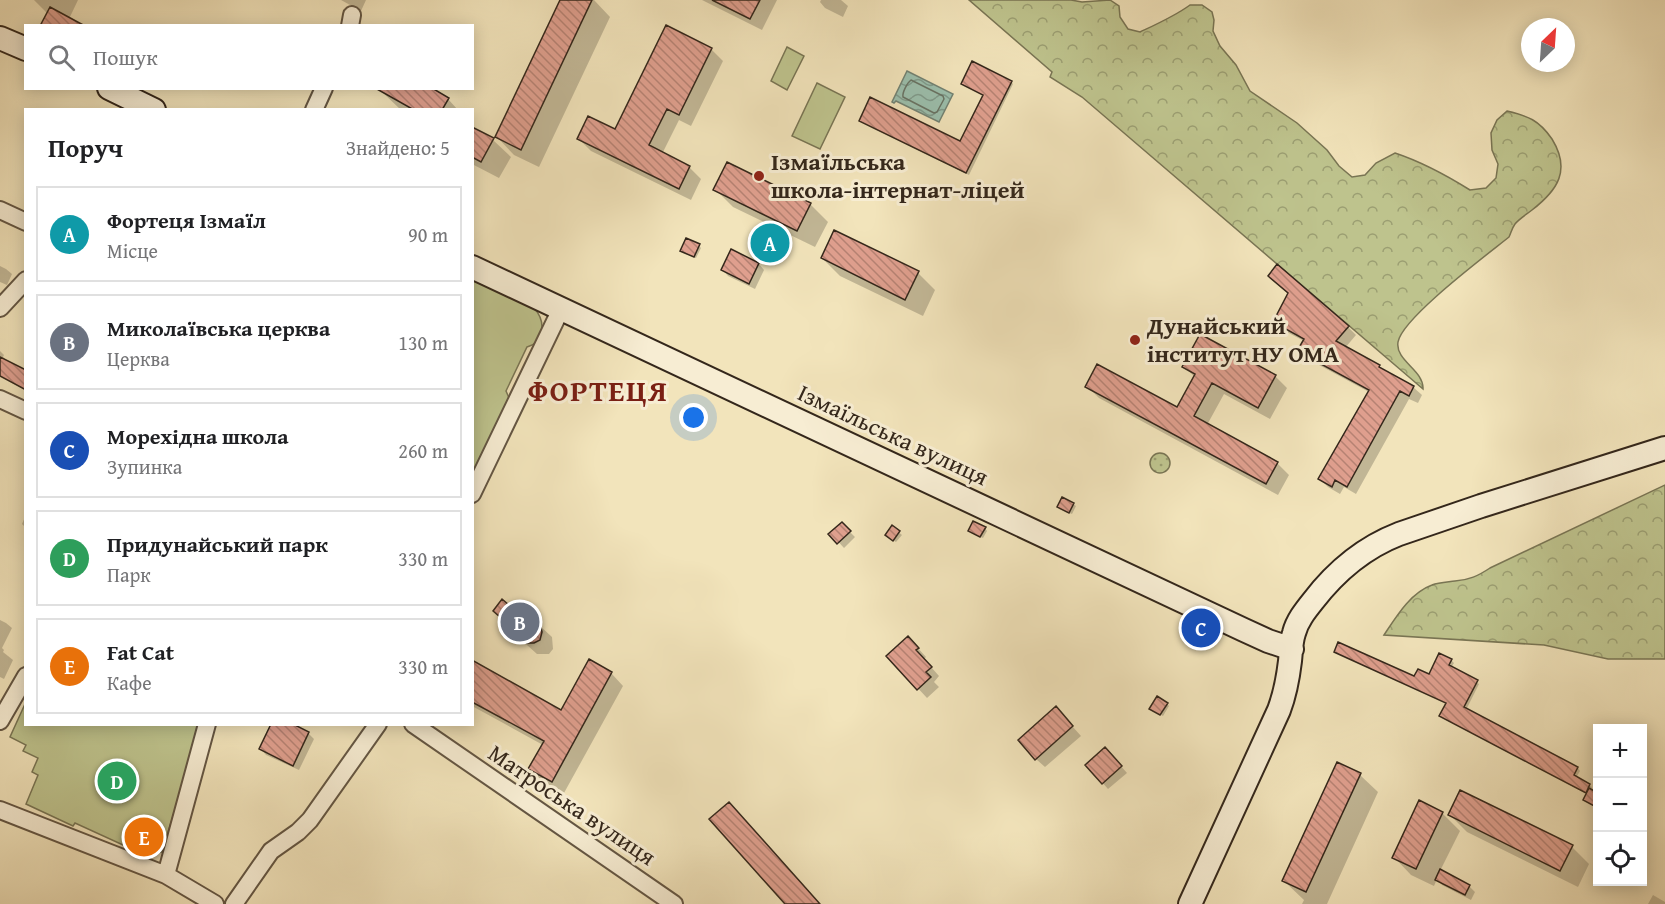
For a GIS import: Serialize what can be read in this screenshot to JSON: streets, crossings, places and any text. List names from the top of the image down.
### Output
{
  "streets": {
    "street": ["Ізмаїльська вулиця", "Матроська вулиця"]
  },
  "districts": ["ФОРТЕЦЯ"],
  "places": ["Ізмаїльська школа-інтернат-ліцей", "Дунайський інститут НУ ОМА"],
  "north": "top right",
  "page": {
    "search": "Пошук",
    "heading": ["Поруч", "Знайдено: 5"],
    "list": [
      {
        "mark": "A",
        "name": "Фортеця Ізмаїл",
        "note": "Місце",
        "value": "90 m"
      },
      {
        "mark": "B",
        "name": "Миколаївська церква",
        "note": "Церква",
        "value": "130 m"
      },
      {
        "mark": "C",
        "name": "Морехідна школа",
        "note": "Зупинка",
        "value": "260 m"
      },
      {
        "mark": "D",
        "name": "Придунайський парк",
        "note": "Парк",
        "value": "330 m"
      },
      {
        "mark": "E",
        "name": "Fat Cat",
        "note": "Кафе",
        "value": "330 m"
      }
    ],
    "pins": [
      "A",
      "B",
      "C",
      "D",
      "E"
    ],
    "map_buttons": ["+", "−"]
  }
}
